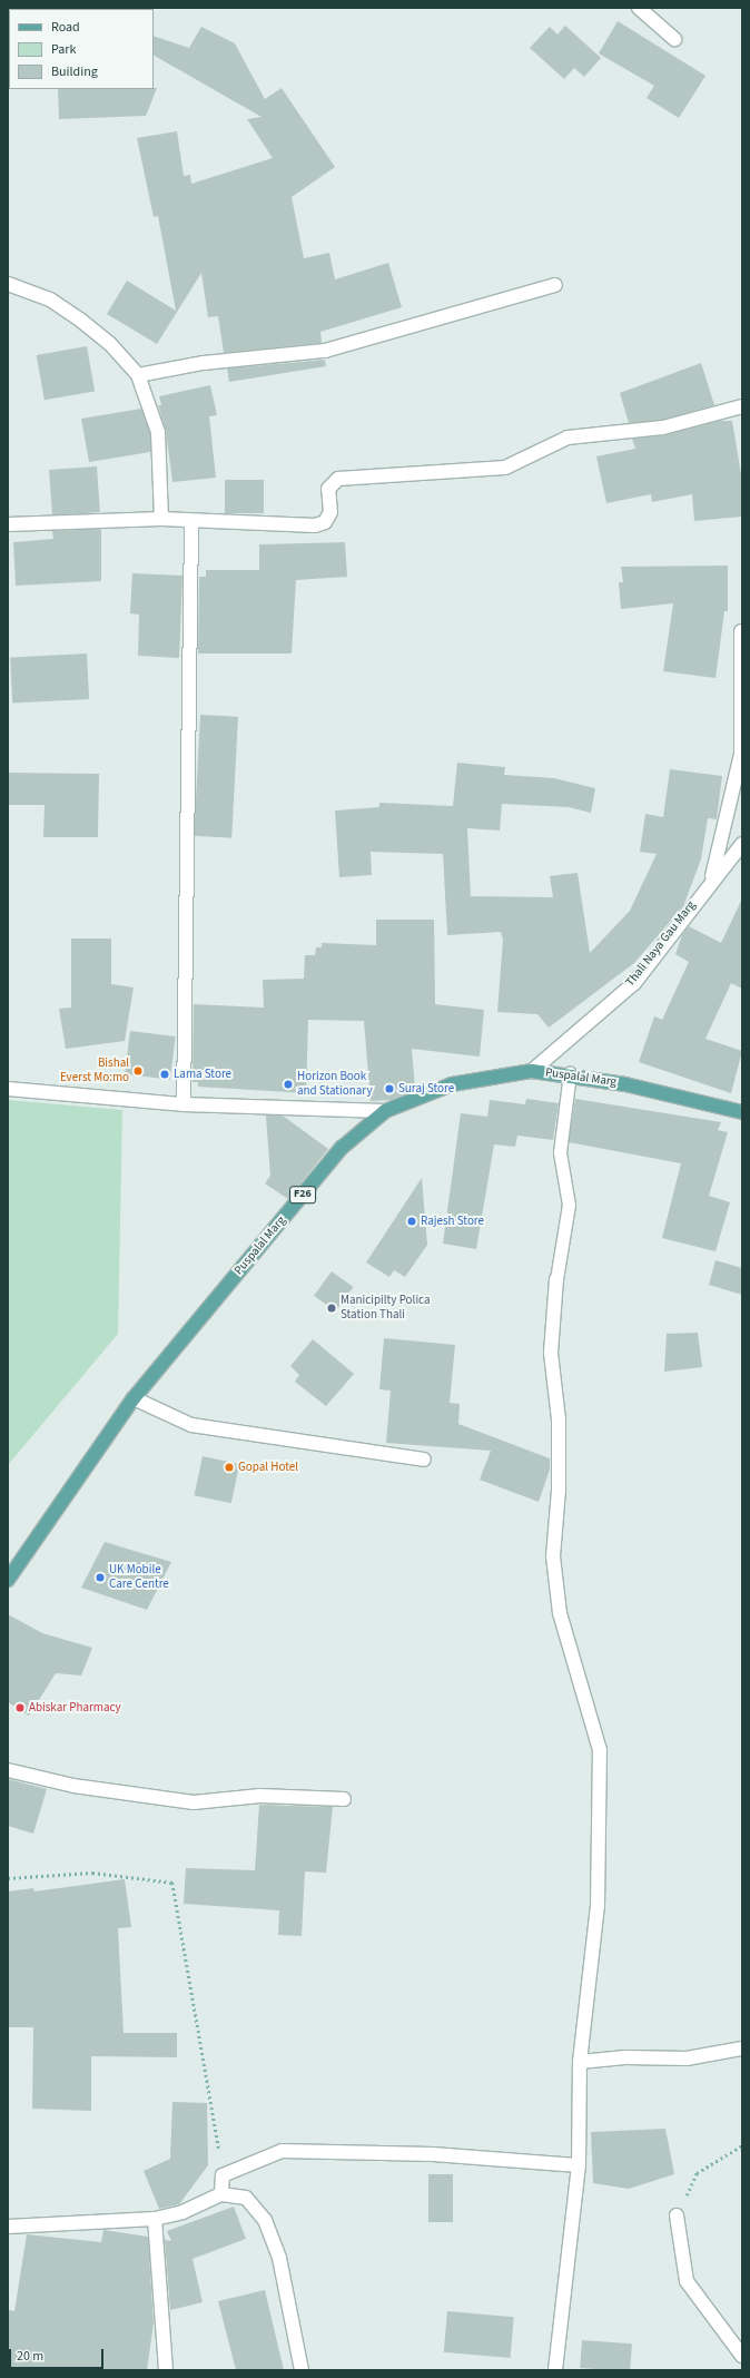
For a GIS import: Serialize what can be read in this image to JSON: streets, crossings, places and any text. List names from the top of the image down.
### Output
{
  "streets": {
    "main road": ["Puspalal Marg", "F26"],
    "street": ["Thali Naya Gau Marg"]
  },
  "crossings": [
    ["Thali Naya Gau Marg", "Puspalal Marg"]
  ],
  "places": [
    "Bishal Everst Mo:mo",
    "Lama Store",
    "Horizon Book and Stationary",
    "Suraj Store",
    "Rajesh Store",
    "Manicipilty Polica Station Thali",
    "Gopal Hotel",
    "UK Mobile Care Centre",
    "Abiskar Pharmacy"
  ],
  "legend": ["Road", "Park", "Building"],
  "scale_bar": "20 m"
}
